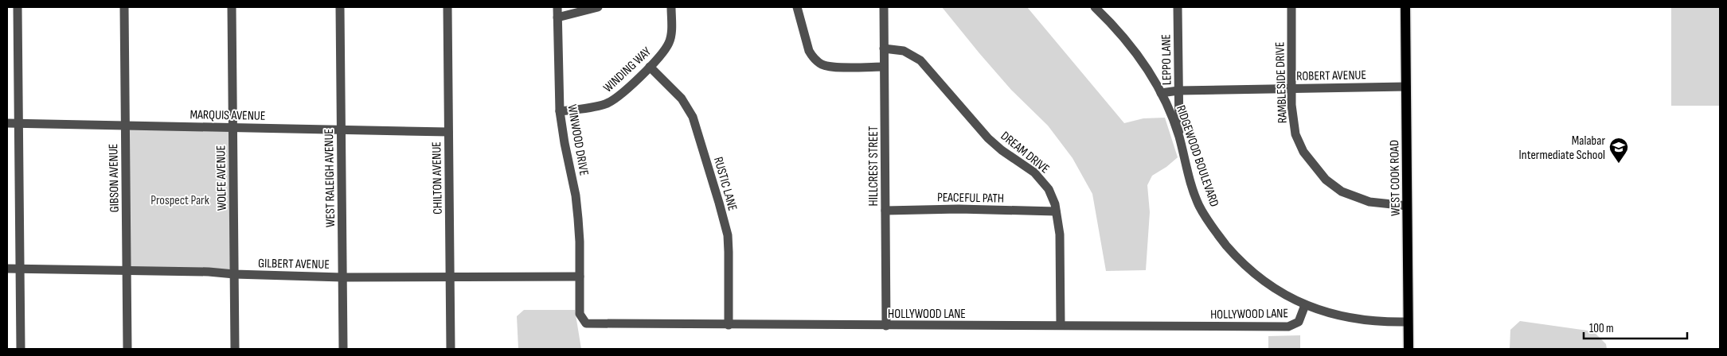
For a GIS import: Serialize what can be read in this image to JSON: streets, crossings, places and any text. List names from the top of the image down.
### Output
{
  "streets": {
    "main road": ["WEST COOK ROAD"],
    "street": [
      "LEPPO LANE",
      "WINDING WAY",
      "ROBERT AVENUE",
      "RAMBLESIDE DRIVE",
      "MARQUIS AVENUE",
      "WINWOOD DRIVE",
      "DREAM DRIVE",
      "RIDGEWOOD BOULEVARD",
      "HILLCREST STREET",
      "GIBSON AVENUE",
      "WOLFE AVENUE",
      "WEST RALEIGH AVENUE",
      "CHILTON AVENUE",
      "RUSTIC LANE",
      "PEACEFUL PATH",
      "GILBERT AVENUE",
      "HOLLYWOOD LANE"
    ]
  },
  "crossings": [
    ["LEPPO LANE", "ROBERT AVENUE"],
    ["LEPPO LANE", "RIDGEWOOD BOULEVARD"],
    ["WINDING WAY", "WINWOOD DRIVE"],
    ["WINDING WAY", "RUSTIC LANE"],
    ["ROBERT AVENUE", "RAMBLESIDE DRIVE"],
    ["ROBERT AVENUE", "RIDGEWOOD BOULEVARD"],
    ["ROBERT AVENUE", "WEST COOK ROAD"],
    ["RAMBLESIDE DRIVE", "WEST COOK ROAD"],
    ["MARQUIS AVENUE", "GIBSON AVENUE"],
    ["MARQUIS AVENUE", "WOLFE AVENUE"],
    ["MARQUIS AVENUE", "WEST RALEIGH AVENUE"],
    ["MARQUIS AVENUE", "CHILTON AVENUE"],
    ["WINWOOD DRIVE", "GILBERT AVENUE"],
    ["WINWOOD DRIVE", "HOLLYWOOD LANE"],
    ["DREAM DRIVE", "HILLCREST STREET"],
    ["DREAM DRIVE", "PEACEFUL PATH"],
    ["DREAM DRIVE", "HOLLYWOOD LANE"],
    ["RIDGEWOOD BOULEVARD", "WEST COOK ROAD"],
    ["RIDGEWOOD BOULEVARD", "HOLLYWOOD LANE"],
    ["HILLCREST STREET", "PEACEFUL PATH"],
    ["HILLCREST STREET", "HOLLYWOOD LANE"],
    ["GIBSON AVENUE", "GILBERT AVENUE"],
    ["WOLFE AVENUE", "GILBERT AVENUE"],
    ["WEST RALEIGH AVENUE", "GILBERT AVENUE"],
    ["CHILTON AVENUE", "GILBERT AVENUE"],
    ["RUSTIC LANE", "HOLLYWOOD LANE"],
    ["GILBERT AVENUE", "HOLLYWOOD LANE"]
  ],
  "parks": ["Prospect Park"],
  "places": {
    "school or university": ["Malabar Intermediate School"]
  },
  "scale_bar": "100 m"
}
